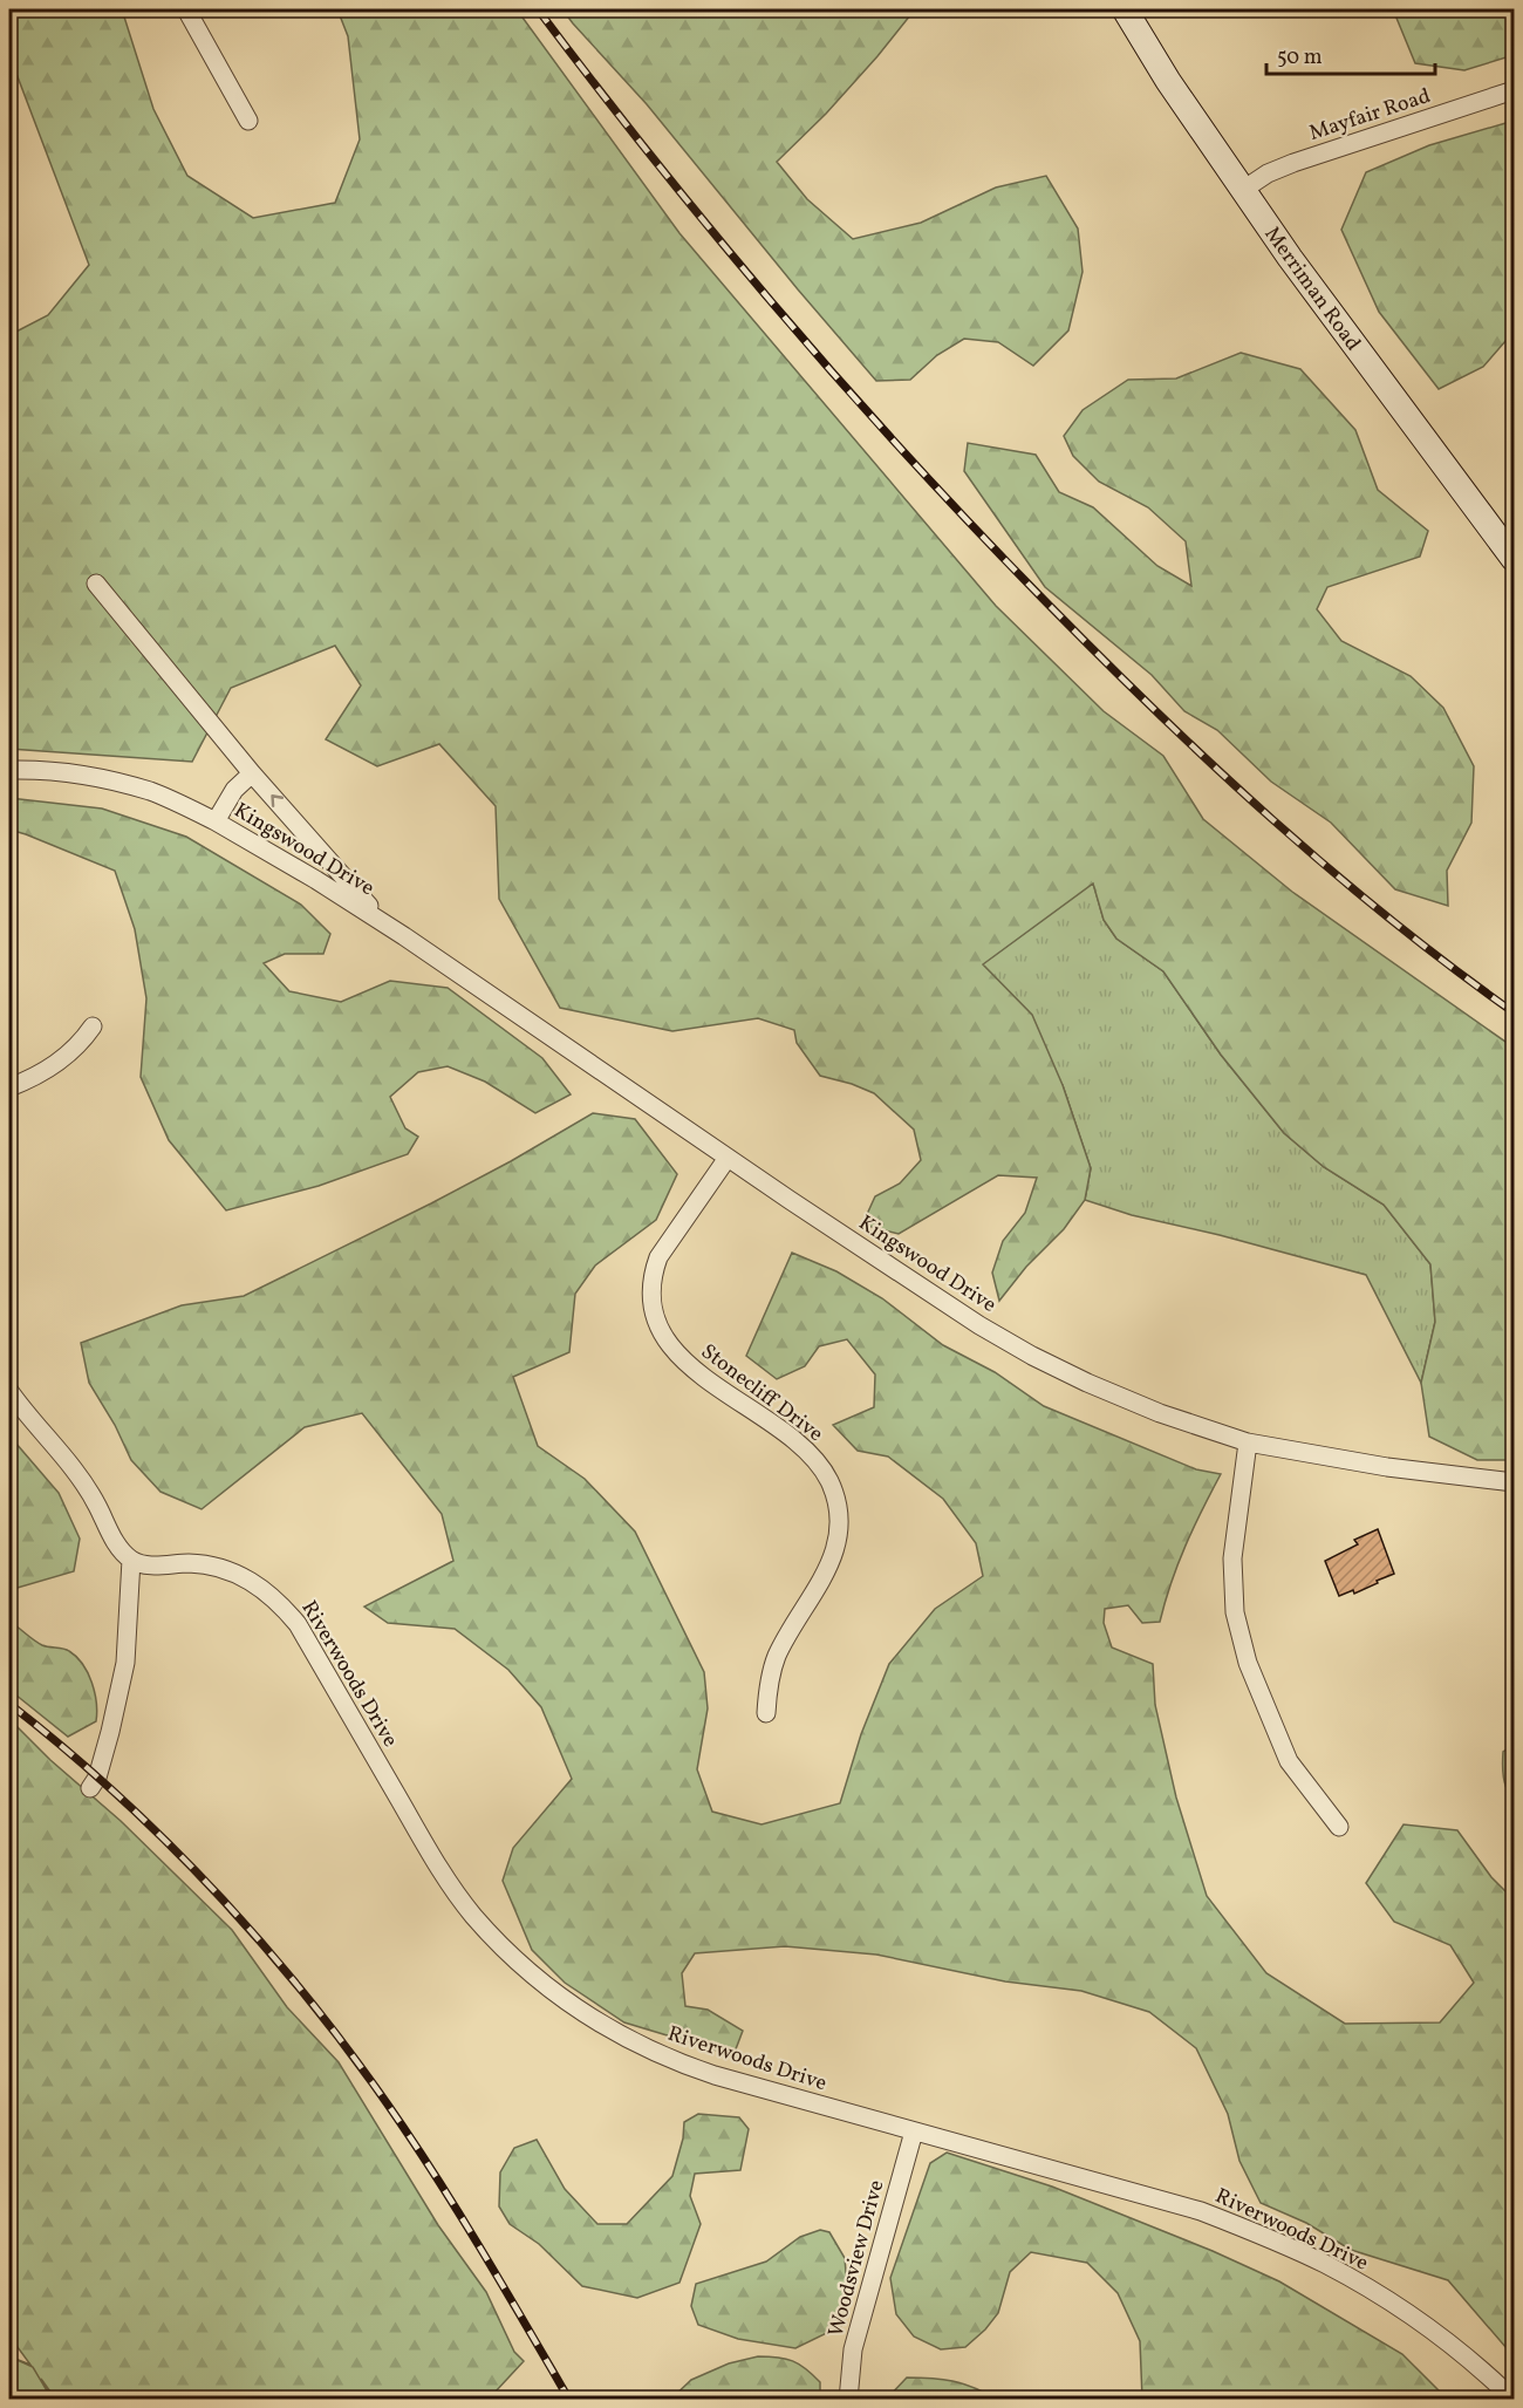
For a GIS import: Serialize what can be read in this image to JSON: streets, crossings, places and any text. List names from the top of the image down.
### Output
{
  "streets": {
    "main road": ["Merriman Road"],
    "street": [
      "Mayfair Road",
      "Kingswood Drive",
      "Stonecliff Drive",
      "Riverwoods Drive",
      "Woodsview Drive"
    ]
  },
  "crossings": [
    ["Mayfair Road", "Merriman Road"],
    ["Kingswood Drive", "Stonecliff Drive"],
    ["Riverwoods Drive", "Woodsview Drive"]
  ],
  "scale_bar": "50 m"
}
